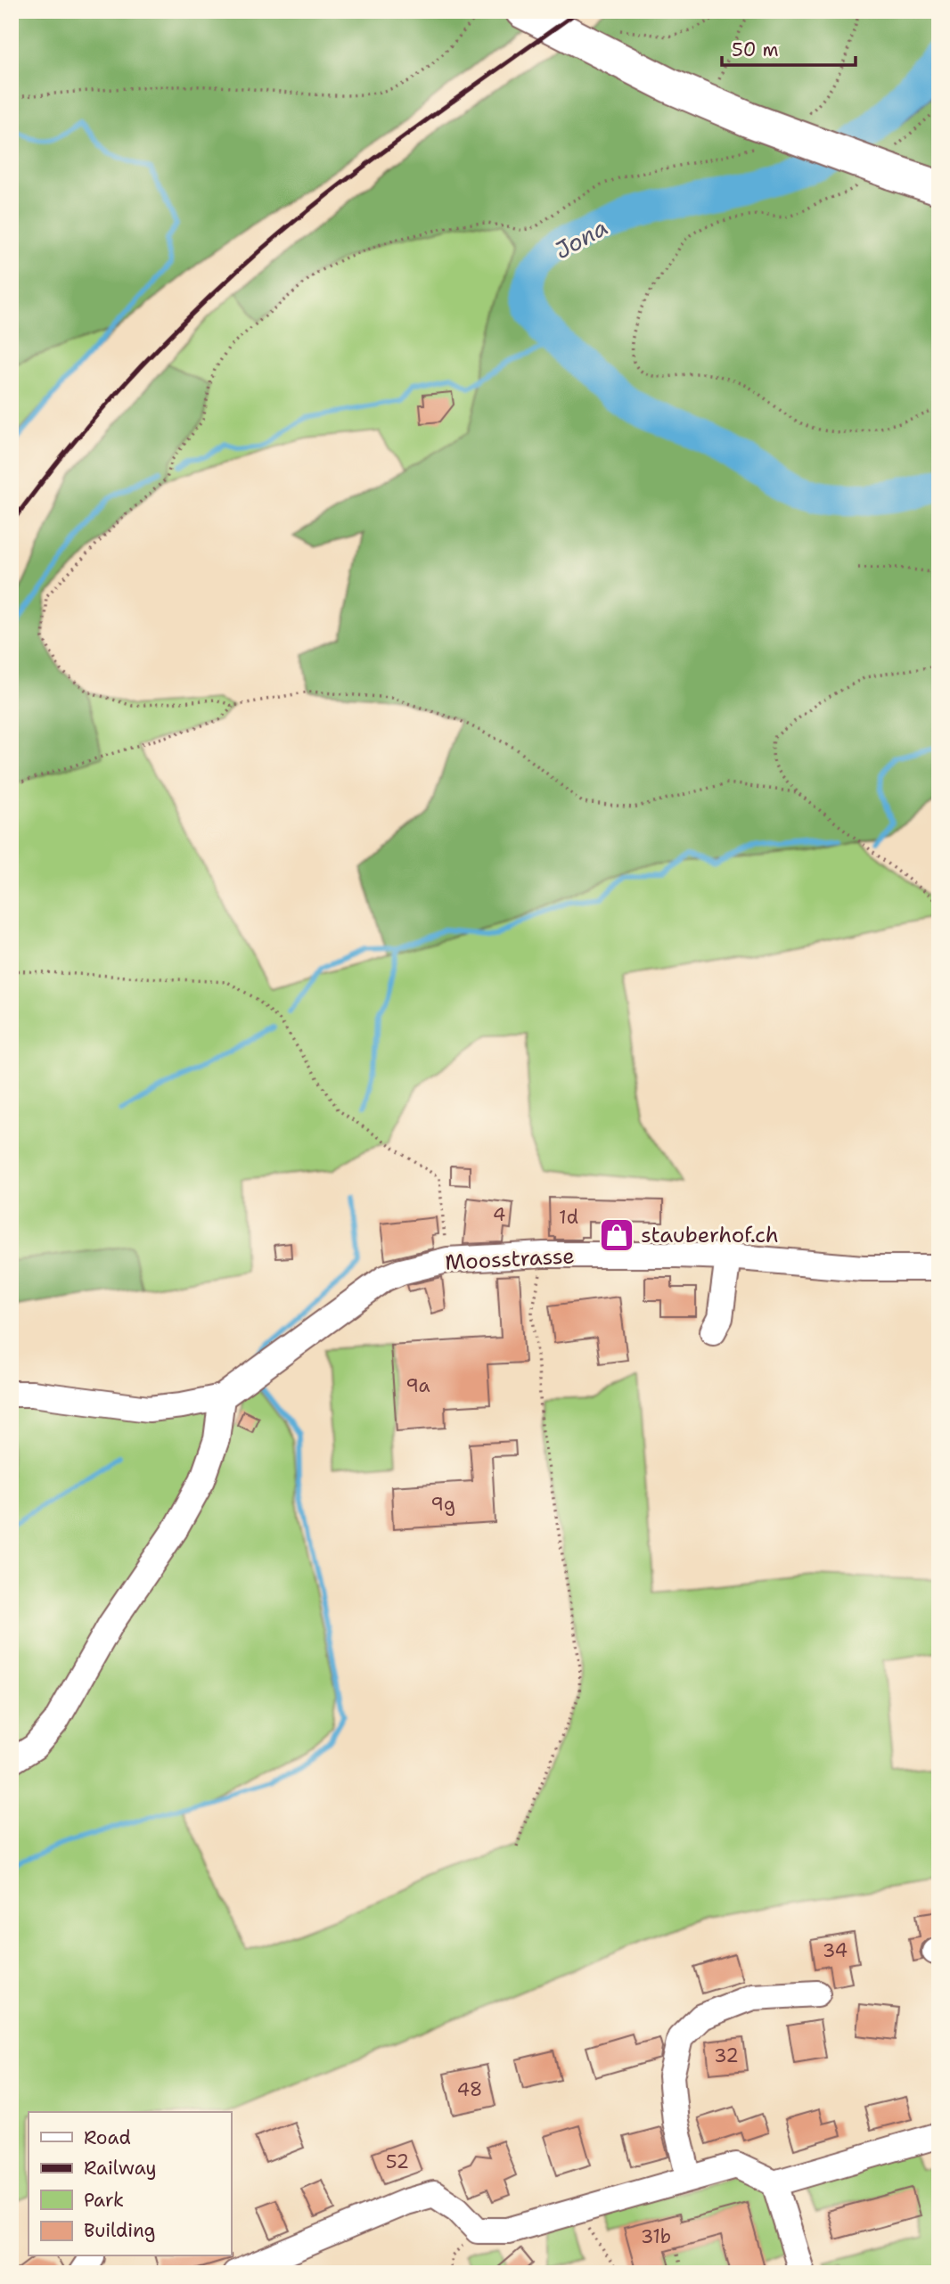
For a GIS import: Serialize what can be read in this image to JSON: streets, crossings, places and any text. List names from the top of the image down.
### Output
{
  "streets": {
    "street": ["Moosstrasse"]
  },
  "water": ["Jona"],
  "places": {
    "shop": ["stauberhof.ch"]
  },
  "house_numbers": [
    "4",
    "1d",
    "9a",
    "9g",
    "34",
    "32",
    "48",
    "52",
    "31b"
  ],
  "legend": [
    "Road",
    "Railway",
    "Park",
    "Building"
  ],
  "scale_bar": "50 m"
}
